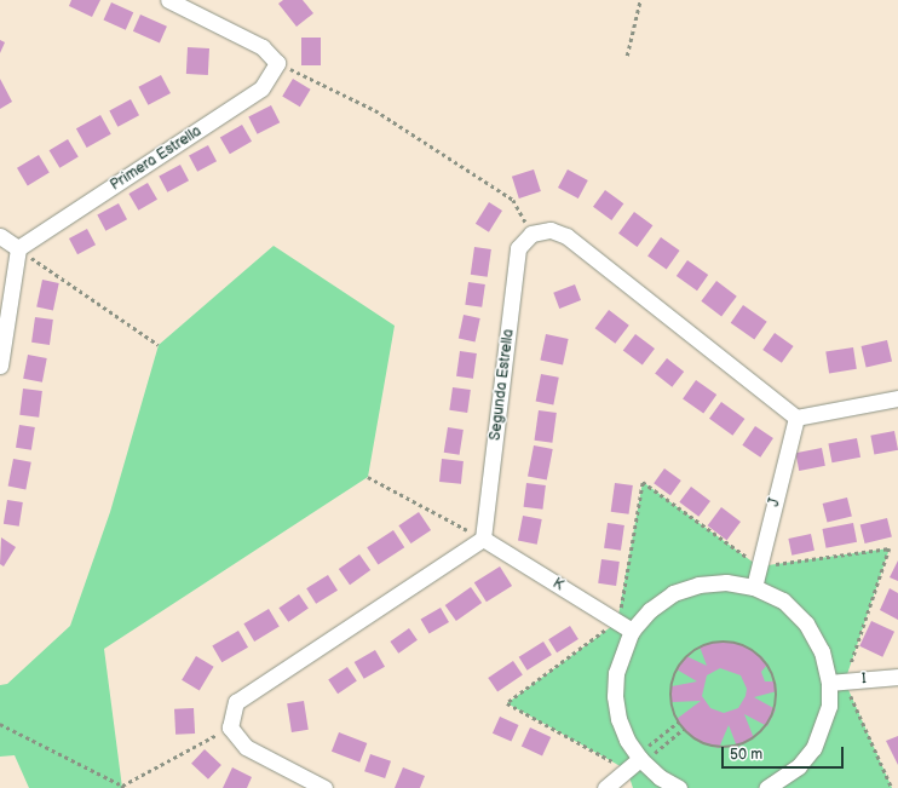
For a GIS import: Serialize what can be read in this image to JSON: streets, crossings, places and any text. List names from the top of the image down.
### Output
{
  "streets": {
    "street": [
      "Primera Estrella",
      "Segunda Estrella",
      "J",
      "K",
      "I"
    ]
  },
  "crossings": [
    ["Segunda Estrella", "K"]
  ],
  "scale_bar": "50 m"
}
